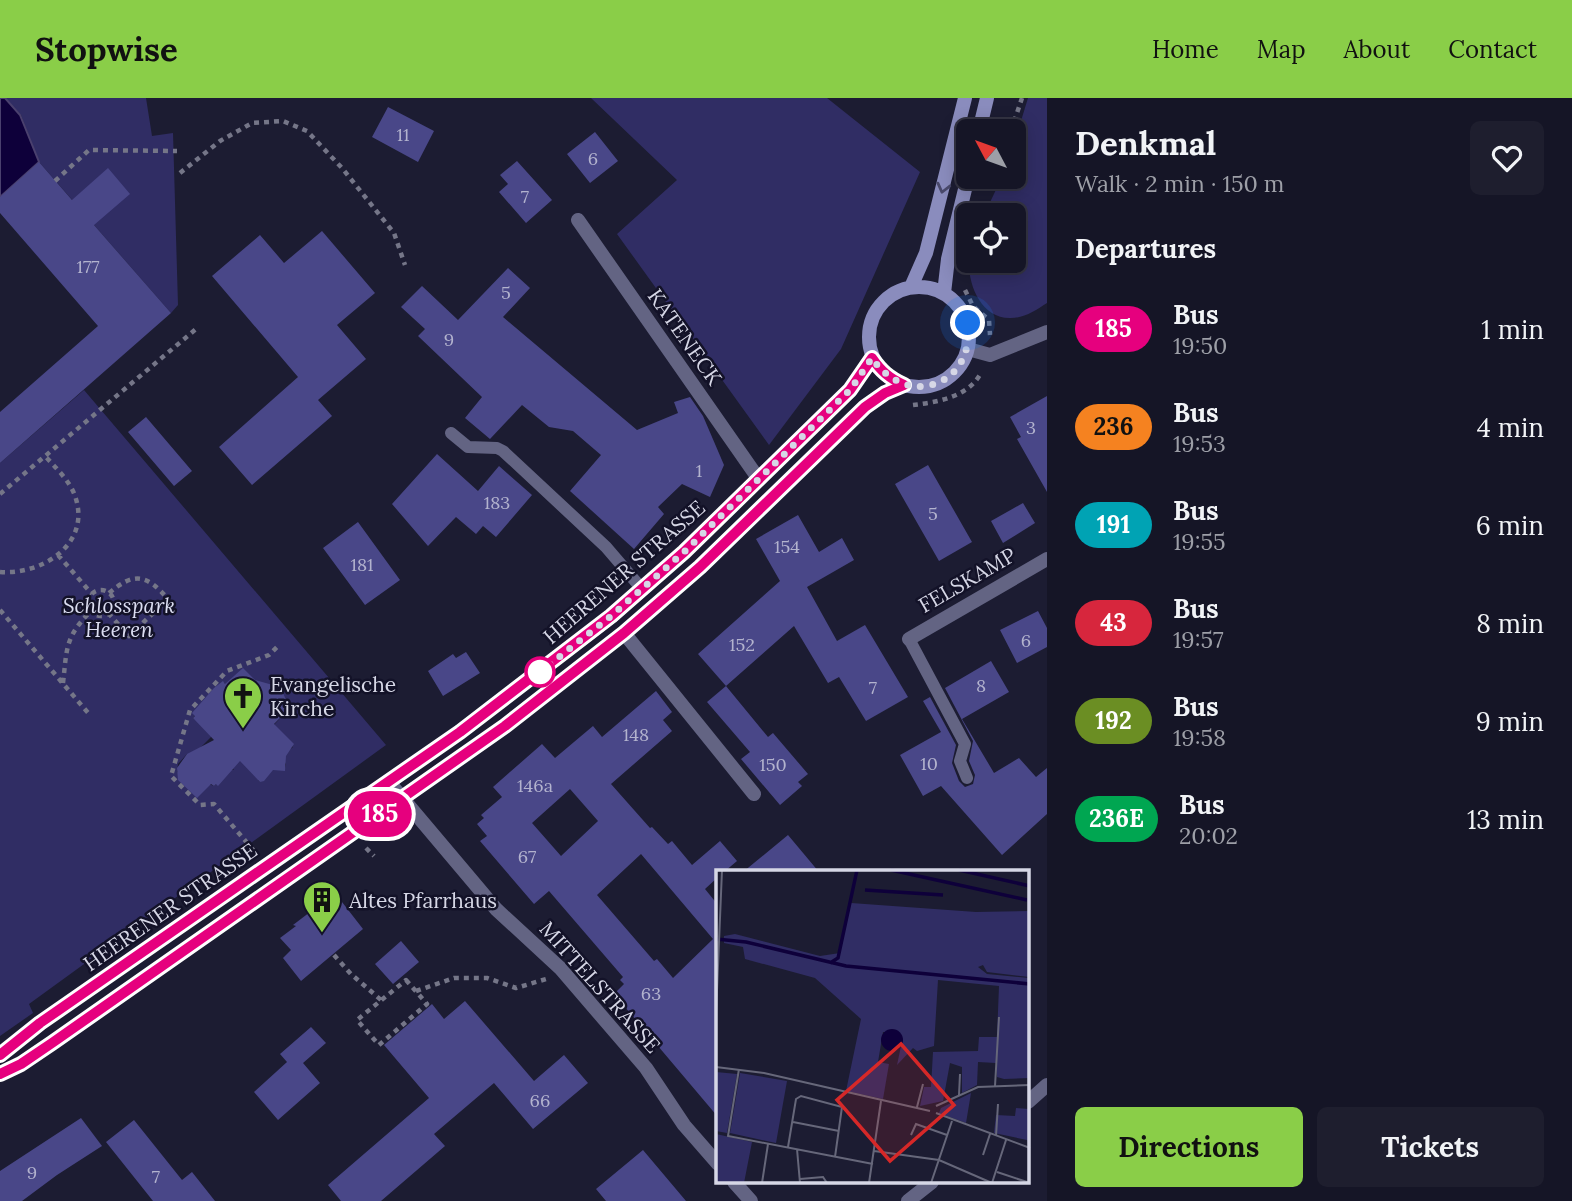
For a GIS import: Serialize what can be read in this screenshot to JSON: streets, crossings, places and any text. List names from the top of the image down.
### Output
{
  "streets": {
    "main road": ["HEERENER STRASSE"],
    "street": ["KATENECK", "FELSKAMP", "MITTELSTRASSE"]
  },
  "crossings": [
    ["KATENECK", "HEERENER STRASSE"],
    ["HEERENER STRASSE", "MITTELSTRASSE"]
  ],
  "parks": ["Schlosspark Heeren"],
  "places": {
    "church": ["Evangelische Kirche"],
    "building": ["Altes Pfarrhaus"]
  },
  "lines": ["bus line 185"],
  "house_numbers": [
    "11",
    "6",
    "7",
    "177",
    "5",
    "9",
    "3",
    "1",
    "183",
    "5",
    "154",
    "181",
    "6",
    "152",
    "8",
    "7",
    "148",
    "10",
    "150",
    "146a",
    "67",
    "63",
    "66",
    "9",
    "7"
  ],
  "north": "top left",
  "page": {
    "header": "Stopwise",
    "nav": [
      "Home",
      "Map",
      "About",
      "Contact"
    ],
    "on_map": "185",
    "heading": [
      ["Denkmal", "Walk · 2 min · 150 m"],
      "Departures"
    ],
    "list": [
      {
        "mark": "185",
        "name": "Bus",
        "note": "19:50",
        "value": "1 min"
      },
      {
        "mark": "236",
        "name": "Bus",
        "note": "19:53",
        "value": "4 min"
      },
      {
        "mark": "191",
        "name": "Bus",
        "note": "19:55",
        "value": "6 min"
      },
      {
        "mark": "43",
        "name": "Bus",
        "note": "19:57",
        "value": "8 min"
      },
      {
        "mark": "192",
        "name": "Bus",
        "note": "19:58",
        "value": "9 min"
      },
      {
        "mark": "236E",
        "name": "Bus",
        "note": "20:02",
        "value": "13 min"
      }
    ],
    "buttons": ["Directions", "Tickets"]
  }
}
